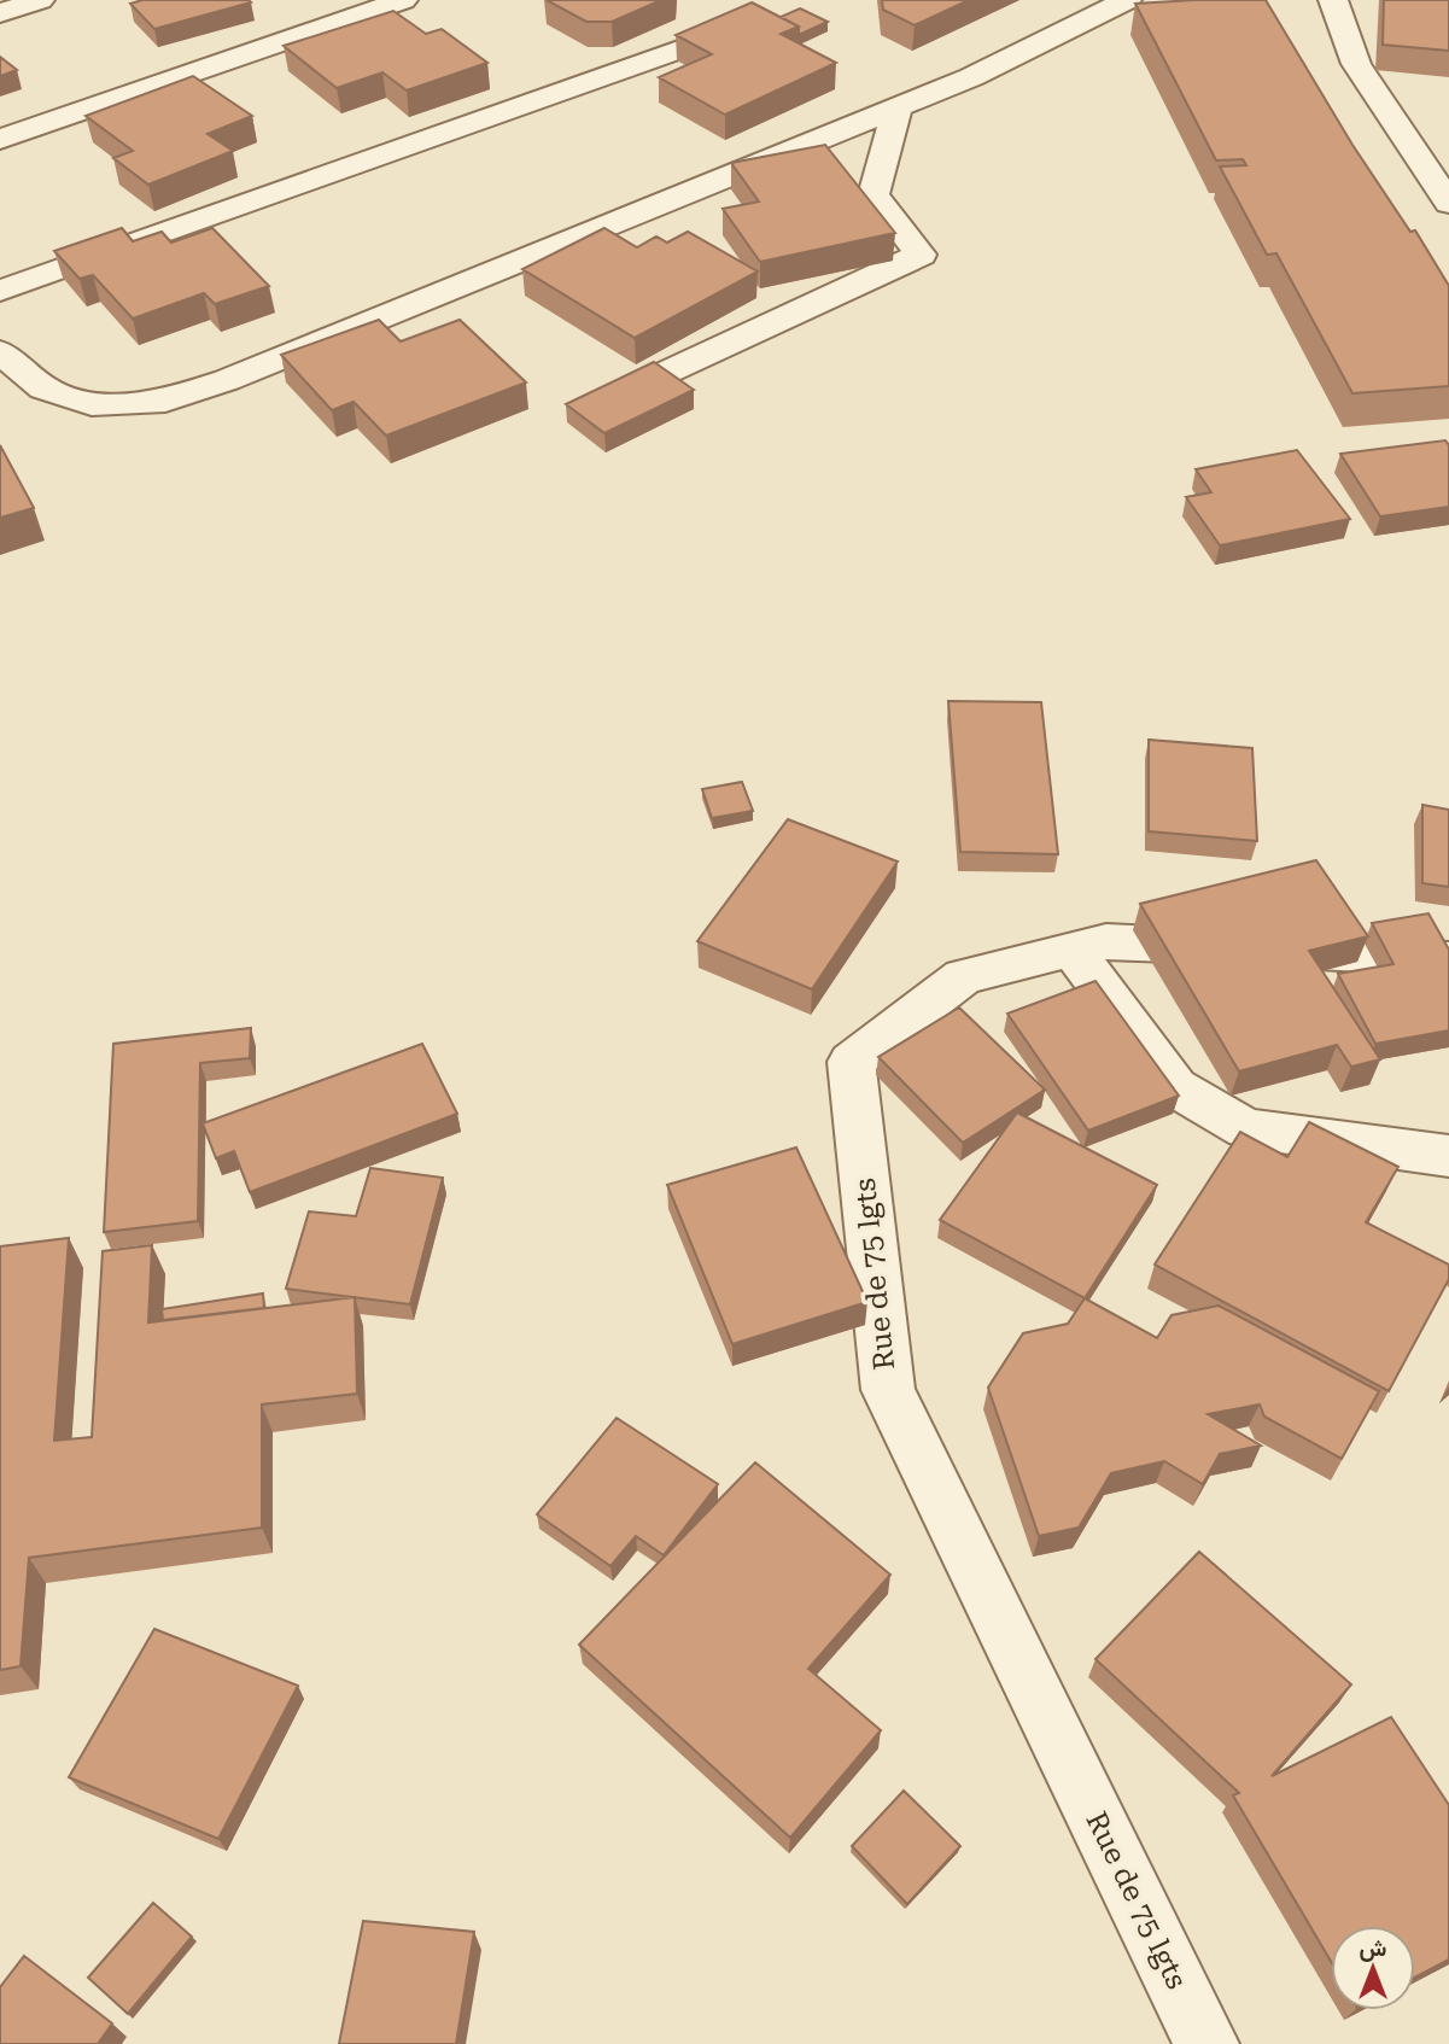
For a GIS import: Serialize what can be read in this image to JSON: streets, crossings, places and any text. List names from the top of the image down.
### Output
{
  "streets": {
    "street": ["Rue de 75 lgts"]
  },
  "north": "top"
}
